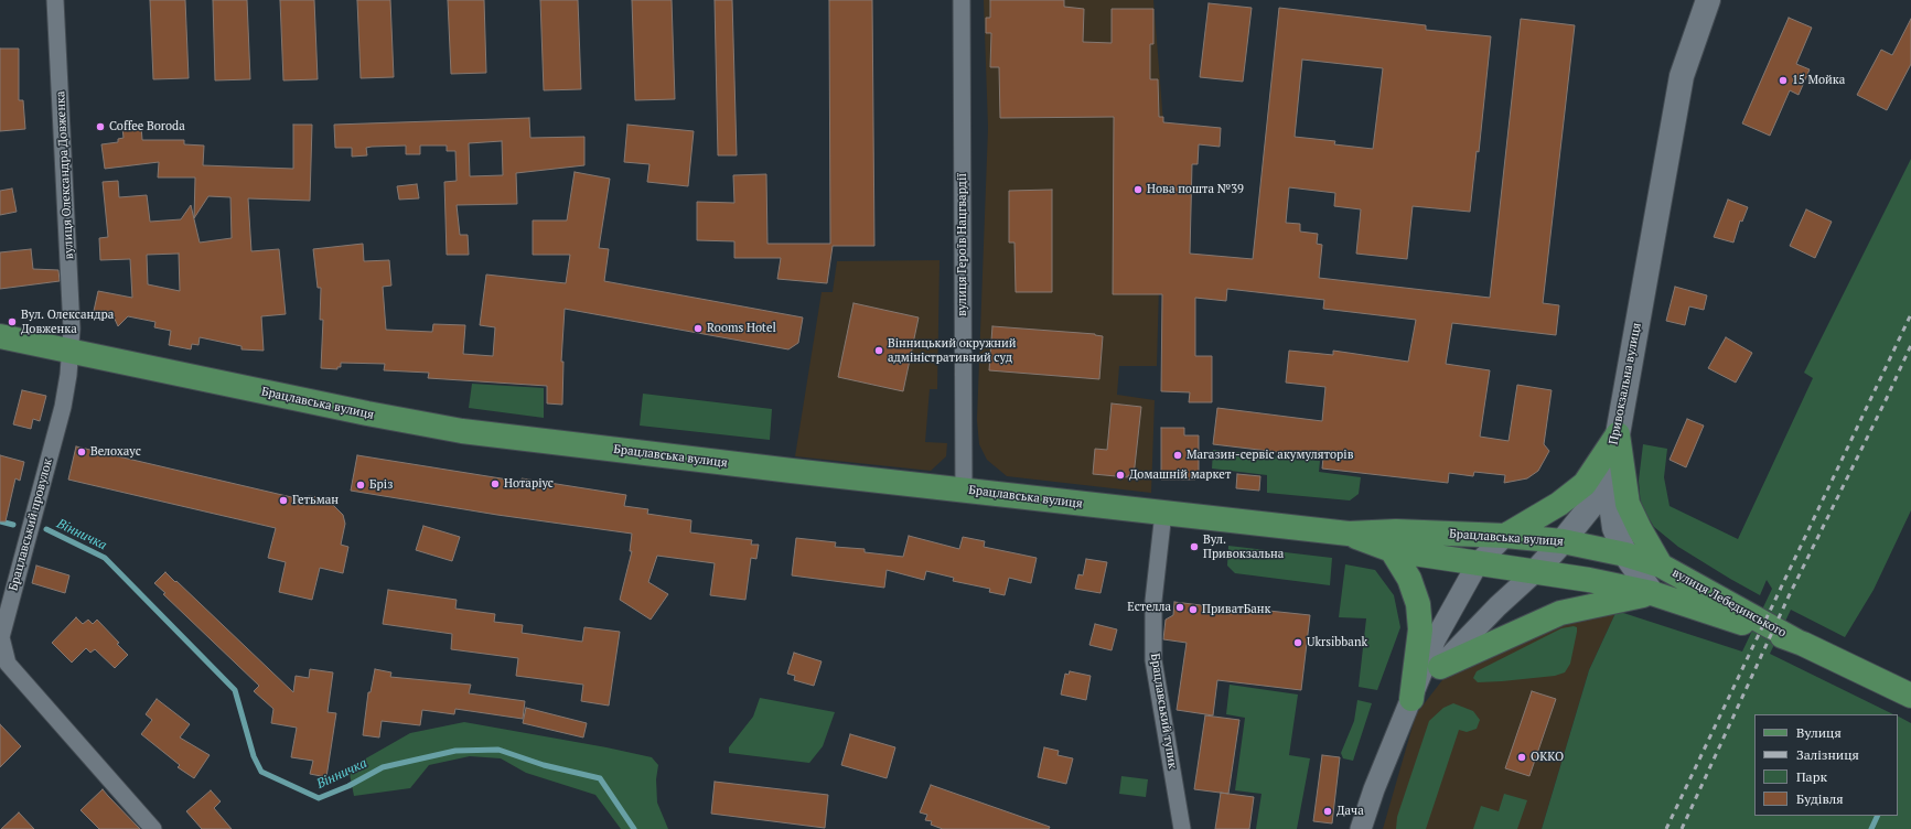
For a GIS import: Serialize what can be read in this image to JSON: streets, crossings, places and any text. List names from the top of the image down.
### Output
{
  "streets": {
    "main road": ["Привокзальна вулиця", "Брацлавська вулиця", "вулиця Лебединського"],
    "street": [
      "вулиця Олександра Довженка",
      "вулиця Героїв Нацгвардії",
      "Брацлавський провулок",
      "Брацлавський тупик"
    ]
  },
  "crossings": [
    ["вулиця Олександра Довженка", "Брацлавська вулиця"],
    ["вулиця Олександра Довженка", "Брацлавський провулок"],
    ["вулиця Героїв Нацгвардії", "Брацлавська вулиця"],
    ["Привокзальна вулиця", "Брацлавська вулиця"],
    ["Брацлавська вулиця", "Брацлавський провулок"],
    ["Брацлавська вулиця", "вулиця Лебединського"],
    ["Брацлавська вулиця", "Брацлавський тупик"]
  ],
  "water": ["Вінничка"],
  "places": [
    "15 Мойка",
    "Coffee Boroda",
    "Нова пошта №39",
    "Вул. Олександра Довженка",
    "Rooms Hotel",
    "Вінницький окружний адміністративний суд",
    "Велохаус",
    "Магазин-сервіс акумуляторів",
    "Домашній маркет",
    "Нотаріус",
    "Бріз",
    "Гетьман",
    "Вул. Привокзальна",
    "Естелла",
    "ПриватБанк",
    "Ukrsibbank",
    "ОККО",
    "Дача"
  ],
  "legend": [
    "Вулиця",
    "Залізниця",
    "Парк",
    "Будівля"
  ]
}
